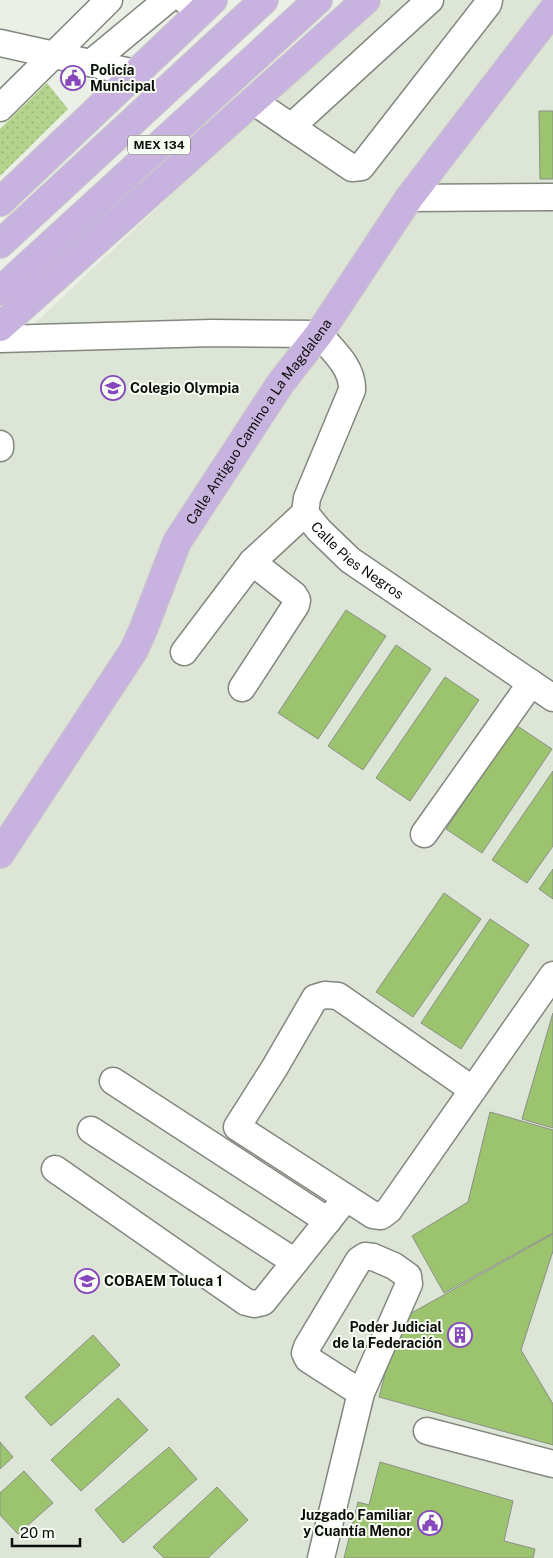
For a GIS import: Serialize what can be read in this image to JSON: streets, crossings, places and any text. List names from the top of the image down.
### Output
{
  "streets": {
    "main road": ["MEX 134", "Calle Antiguo Camino a La Magdalena"],
    "street": ["Calle Pies Negros"]
  },
  "crossings": [
    ["Calle Antiguo Camino a La Magdalena", "Calle Pies Negros"]
  ],
  "places": {
    "public building": ["Policía Municipal", "Juzgado Familiar y Cuantía Menor"],
    "school or university": ["Colegio Olympia", "COBAEM Toluca 1"],
    "building": ["Poder Judicial de la Federación"]
  },
  "scale_bar": "20 m"
}
